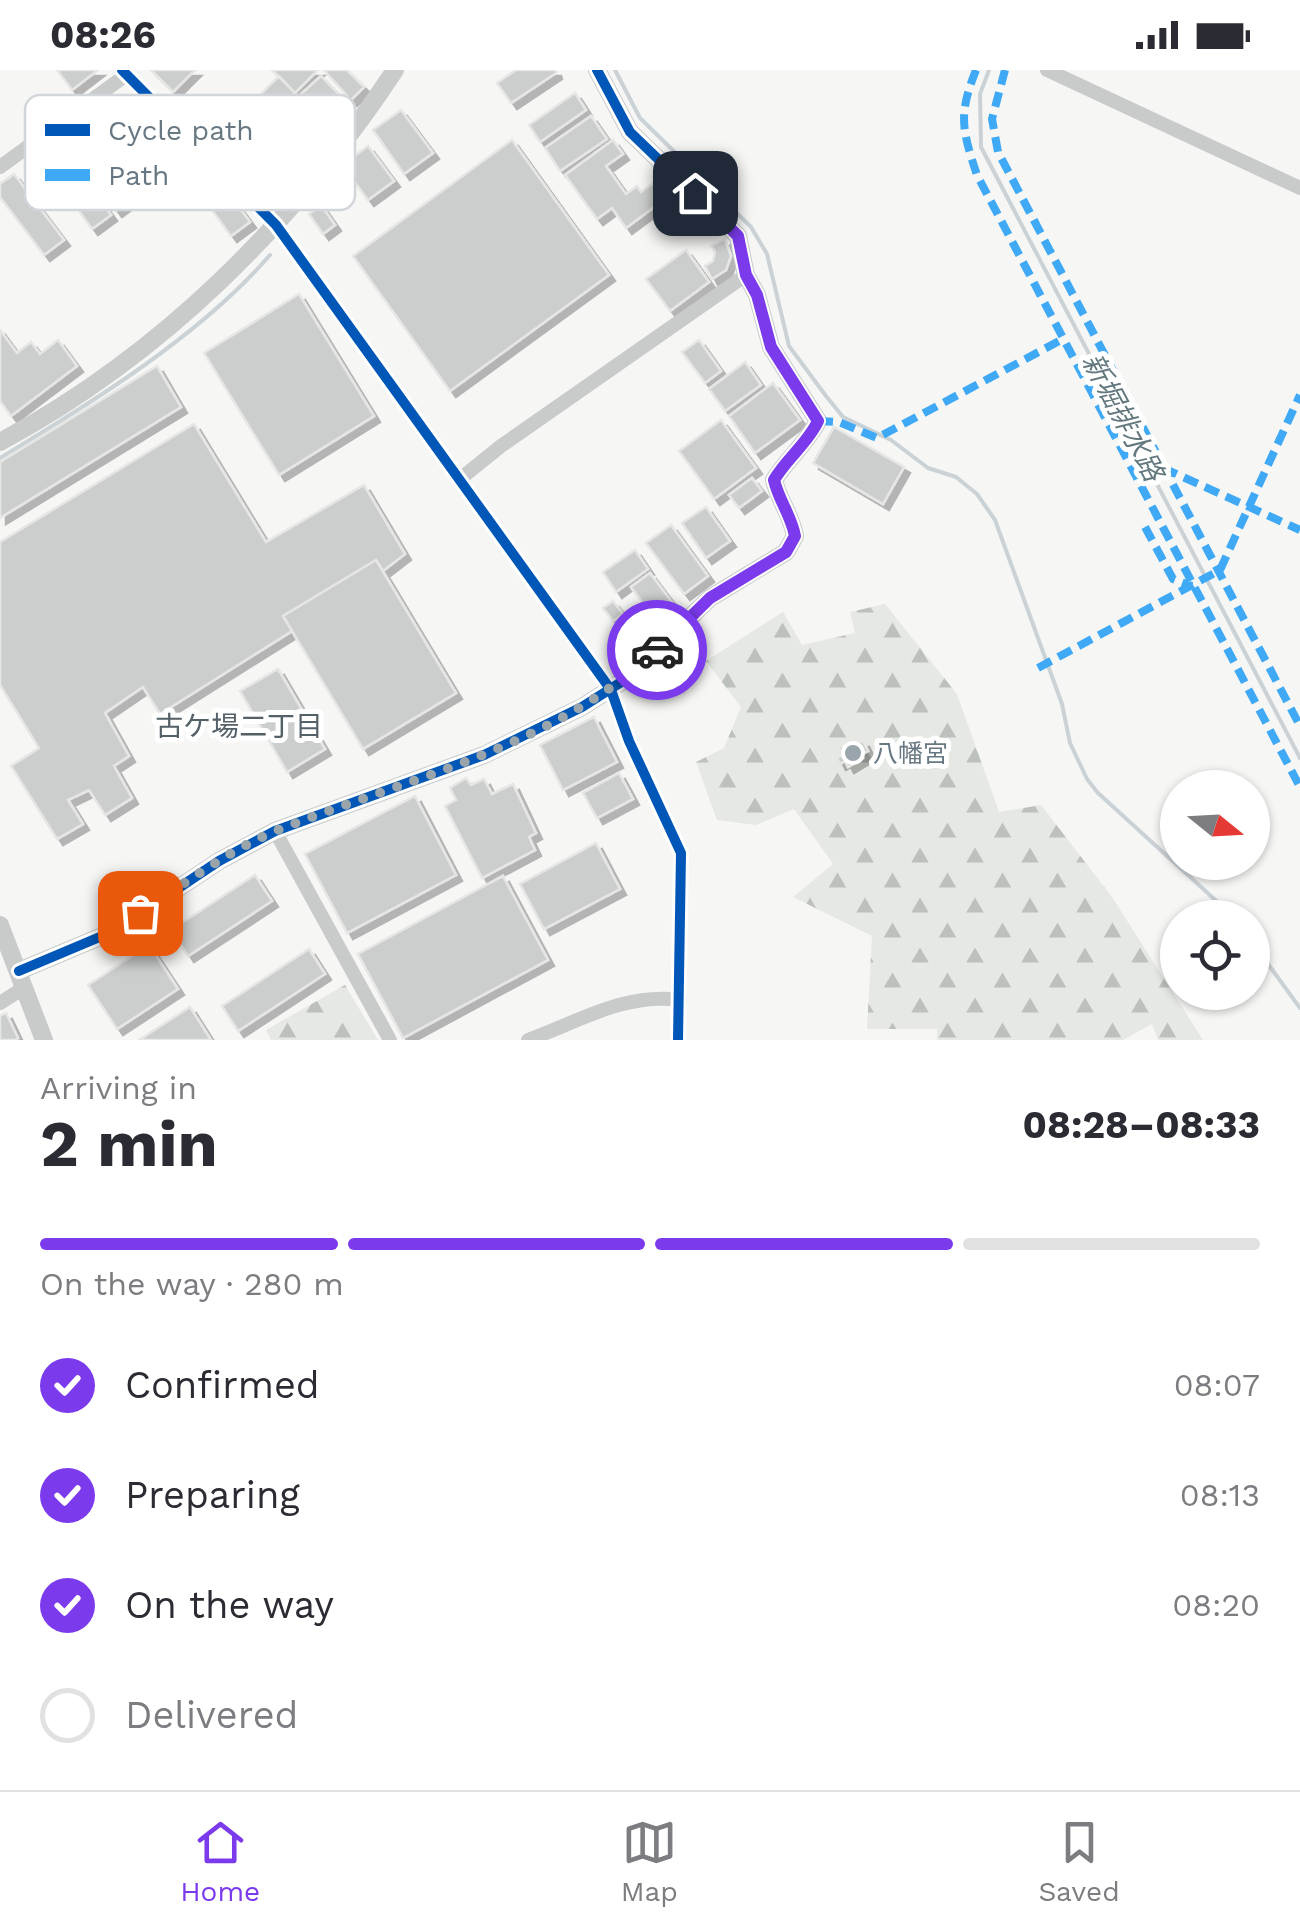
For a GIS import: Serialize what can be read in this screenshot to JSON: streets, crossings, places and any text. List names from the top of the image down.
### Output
{
  "districts": ["古ケ場二丁目"],
  "water": ["新堀排水路"],
  "places": ["八幡宮"],
  "legend": ["Cycle path", "Path"],
  "north": "right",
  "page": {
    "status": "08:26",
    "heading": ["2 min", "Arriving in", "08:28–08:33"],
    "bar": "On the way · 280 m",
    "list": [
      ["Confirmed", "08:07"],
      ["Preparing", "08:13"],
      ["On the way", "08:20"],
      "Delivered"
    ],
    "tabs": ["Home", "Map", "Saved"]
  }
}
